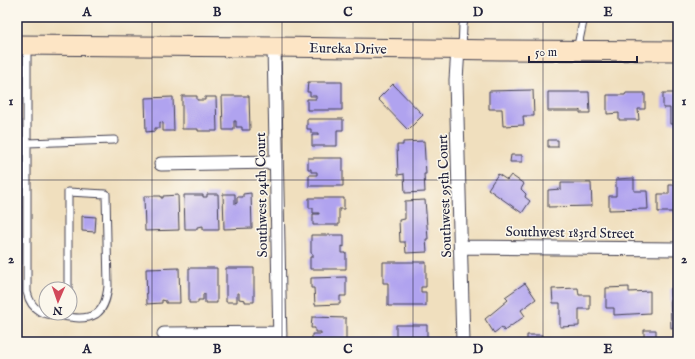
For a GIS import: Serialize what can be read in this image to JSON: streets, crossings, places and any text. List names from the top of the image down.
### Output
{
  "streets": {
    "main road": ["Eureka Drive"],
    "street": ["Southwest 94th Court", "Southwest 95th Court", "Southwest 183rd Street"]
  },
  "crossings": [
    ["Eureka Drive", "Southwest 94th Court"],
    ["Eureka Drive", "Southwest 95th Court"],
    ["Southwest 95th Court", "Southwest 183rd Street"]
  ],
  "scale_bar": "50 m",
  "north": "bottom",
  "grid": {
    "columns": [
      "A",
      "B",
      "C",
      "D",
      "E"
    ],
    "rows": ["1", "2"]
  }
}
